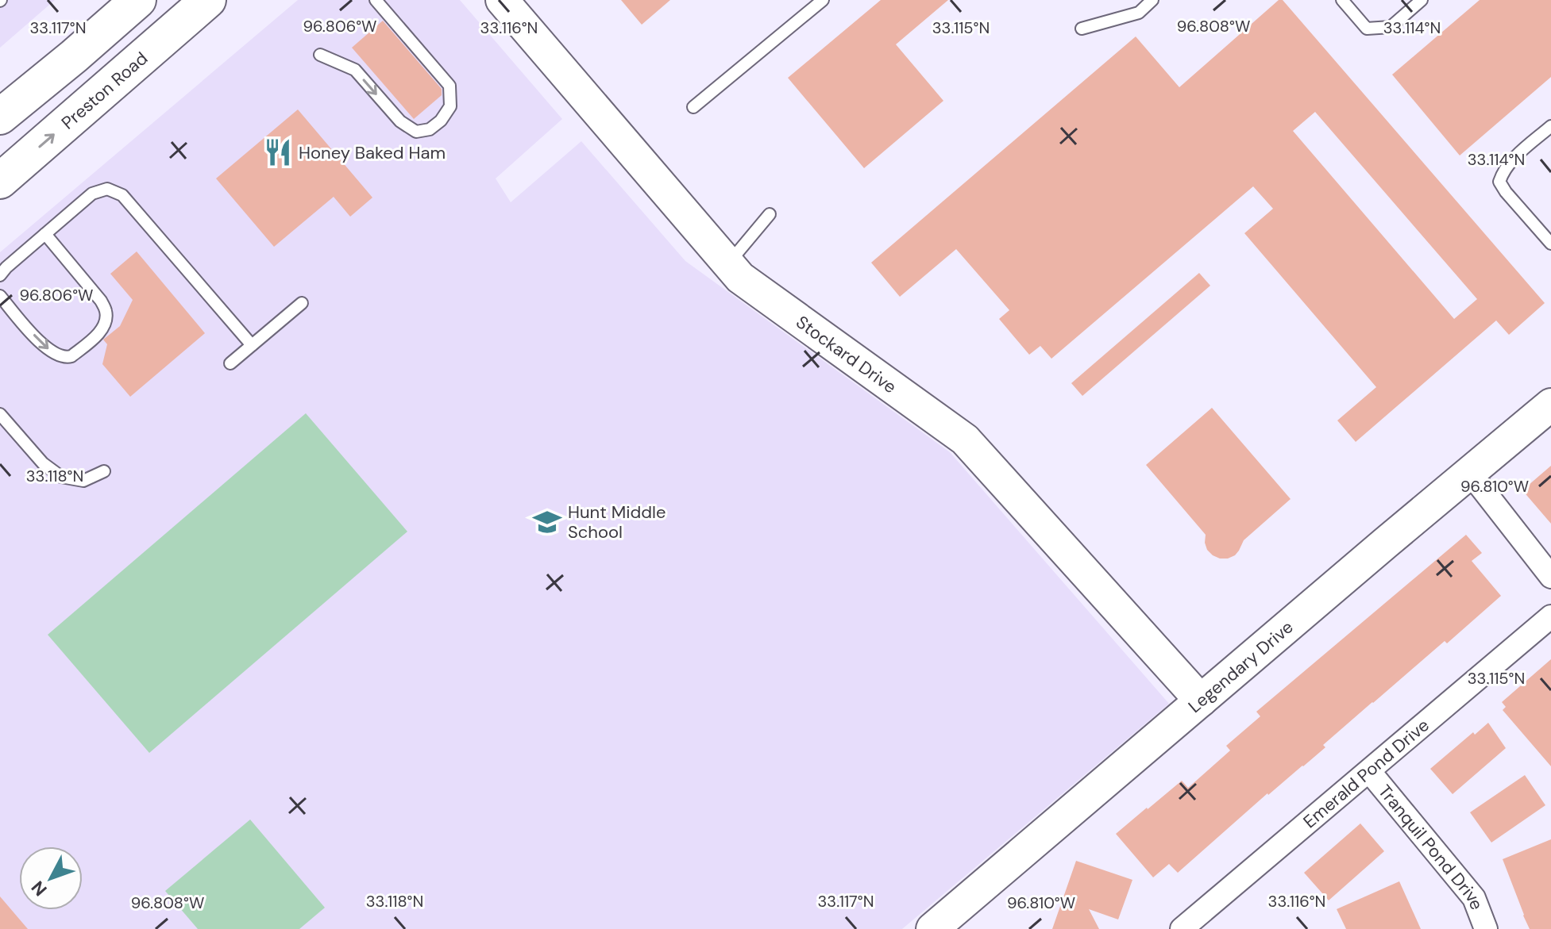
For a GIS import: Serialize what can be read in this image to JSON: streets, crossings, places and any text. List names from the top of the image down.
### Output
{
  "streets": {
    "main road": ["Preston Road"],
    "street": [
      "Stockard Drive",
      "Legendary Drive",
      "Emerald Pond Drive",
      "Tranquil Pond Drive"
    ]
  },
  "crossings": [
    ["Stockard Drive", "Legendary Drive"],
    ["Emerald Pond Drive", "Tranquil Pond Drive"]
  ],
  "places": {
    "restaurant": ["Honey Baked Ham"],
    "school or university": ["Hunt Middle School"]
  },
  "north": "bottom left",
  "coordinates": [
    "96.806°W",
    "96.808°W",
    "33.114°N",
    "33.115°N",
    "33.117°N",
    "33.116°N",
    "33.118°N",
    "96.810°W"
  ]
}
